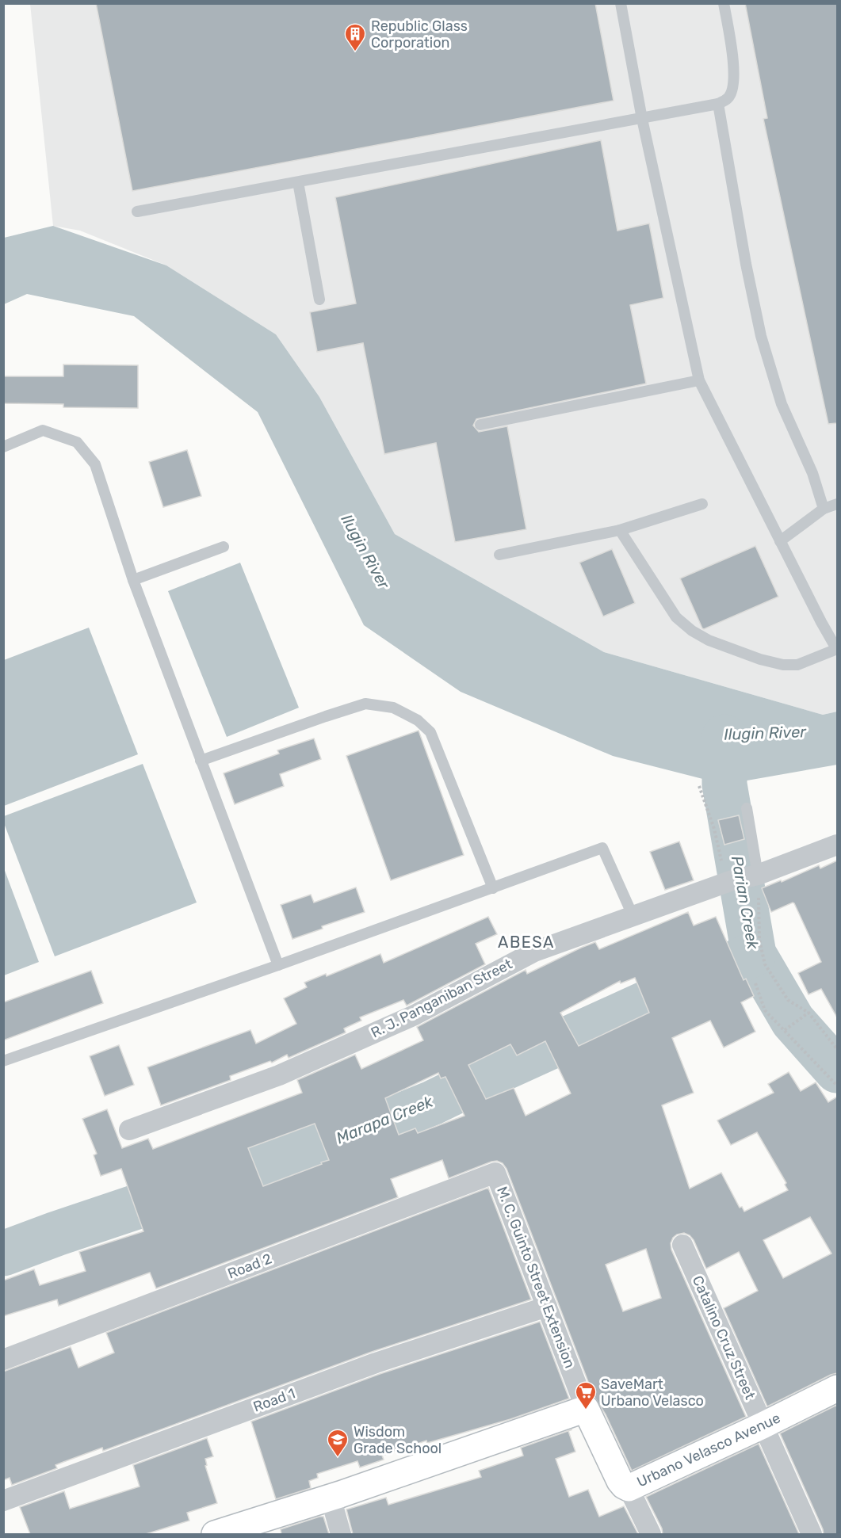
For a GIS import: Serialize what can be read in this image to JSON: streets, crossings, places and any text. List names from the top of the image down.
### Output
{
  "streets": {
    "main road": ["Urbano Velasco Avenue"],
    "street": [
      "R. J. Panganiban Street",
      "Road 2",
      "M. C. Guinto Street Extension",
      "Catalino Cruz Street",
      "Road 1"
    ]
  },
  "crossings": [
    ["Road 2", "M. C. Guinto Street Extension"],
    ["M. C. Guinto Street Extension", "Road 1"],
    ["M. C. Guinto Street Extension", "Urbano Velasco Avenue"],
    ["Catalino Cruz Street", "Urbano Velasco Avenue"]
  ],
  "districts": ["ABESA"],
  "water": ["Ilugin River", "Parian Creek", "Marapa Creek"],
  "places": {
    "building": ["Republic Glass Corporation"],
    "supermarket": ["SaveMart Urbano Velasco"],
    "school or university": ["Wisdom Grade School"]
  }
}
